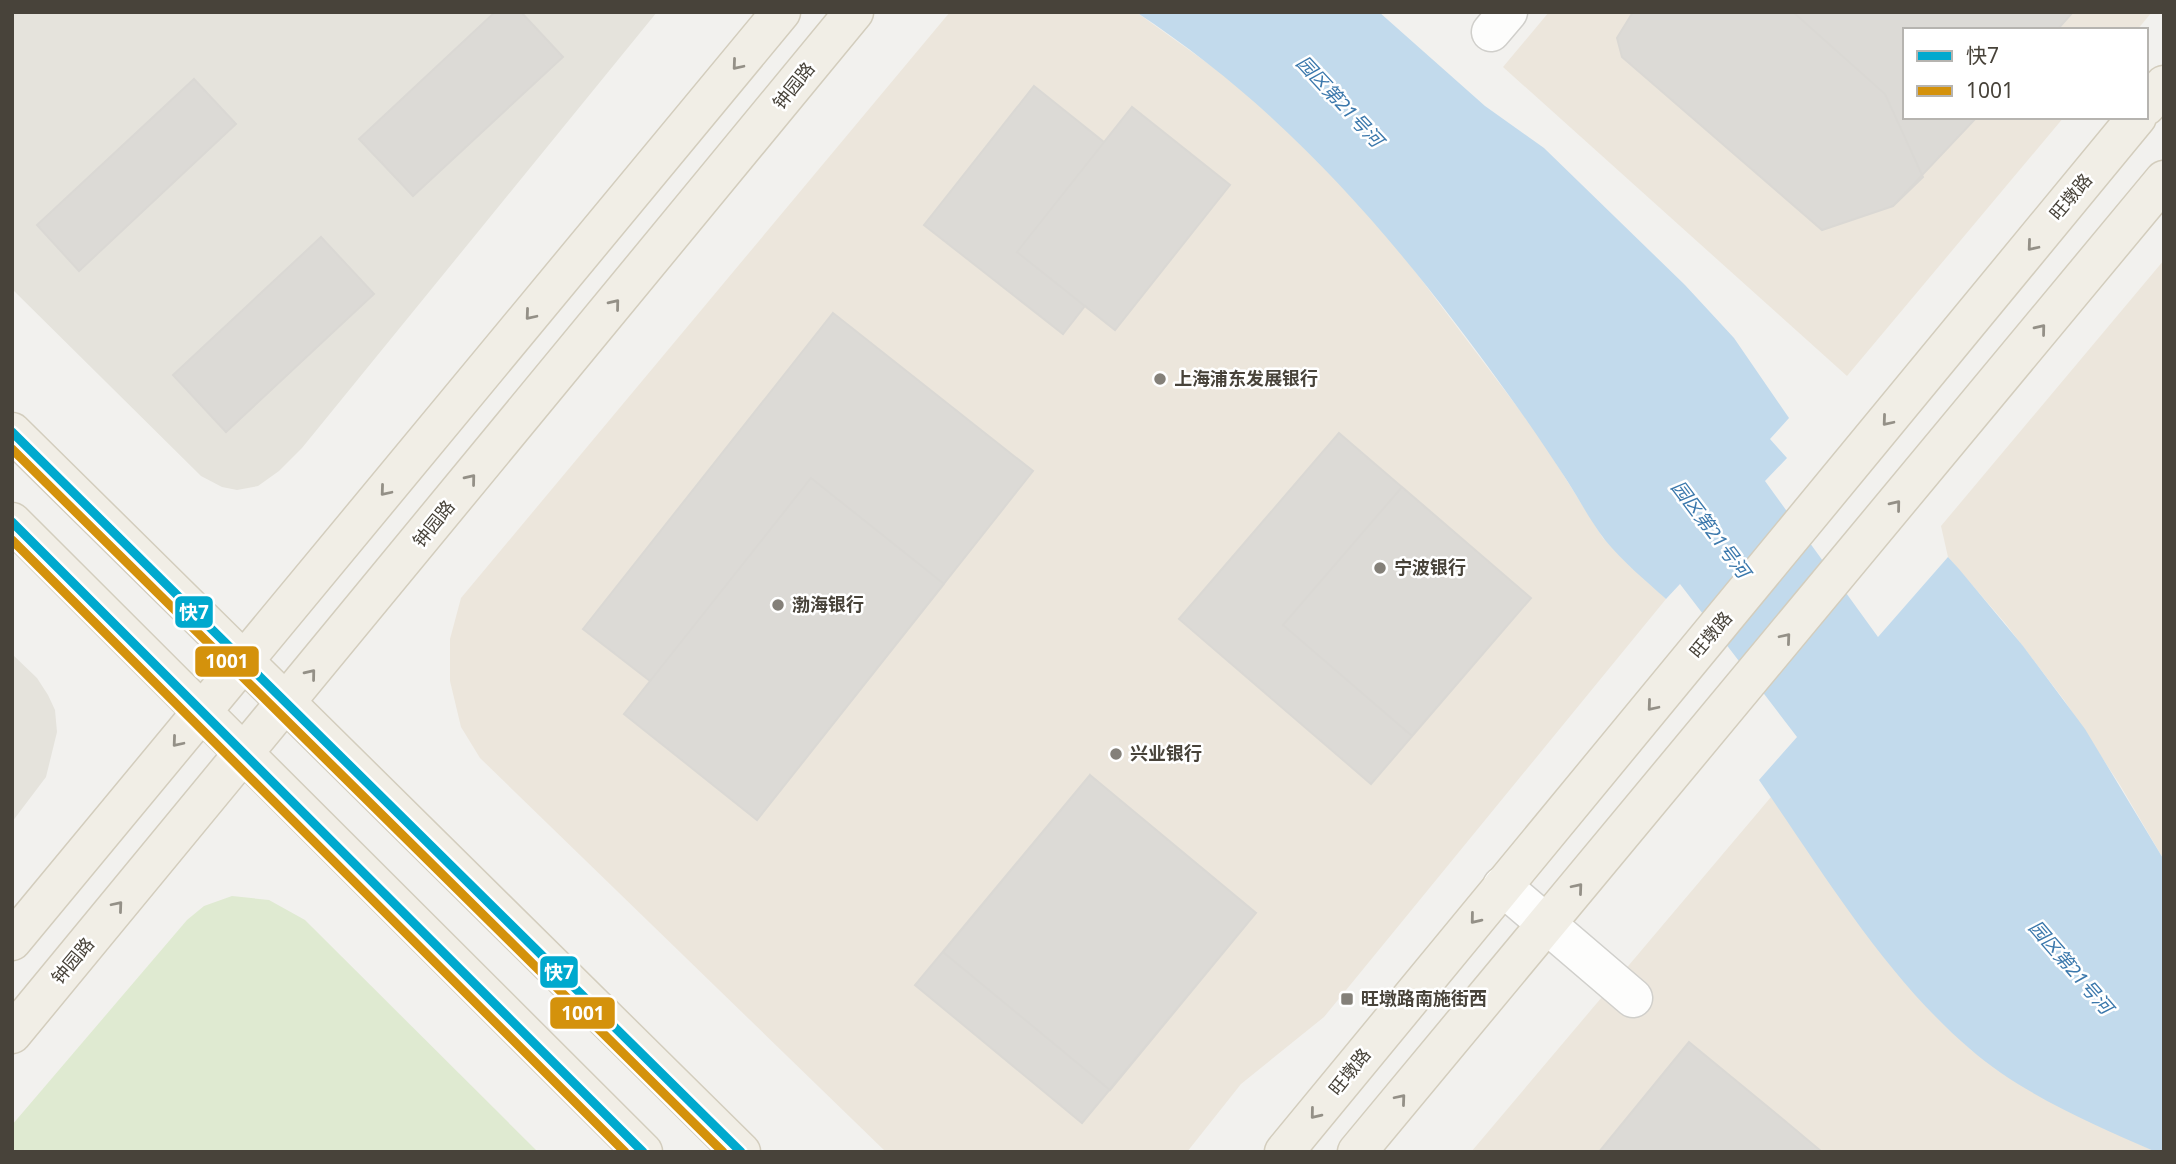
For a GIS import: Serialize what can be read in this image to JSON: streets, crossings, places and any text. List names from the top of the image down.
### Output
{
  "streets": {
    "main road": ["钟园路", "旺墩路"]
  },
  "water": ["园区第21号河"],
  "places": {
    "other": [
      "上海浦东发展银行",
      "宁波银行",
      "渤海银行",
      "兴业银行"
    ],
    "transit": ["旺墩路南施街西"]
  },
  "lines": ["transit line 快7", "transit line 1001"],
  "legend": ["快7", "1001"]
}
